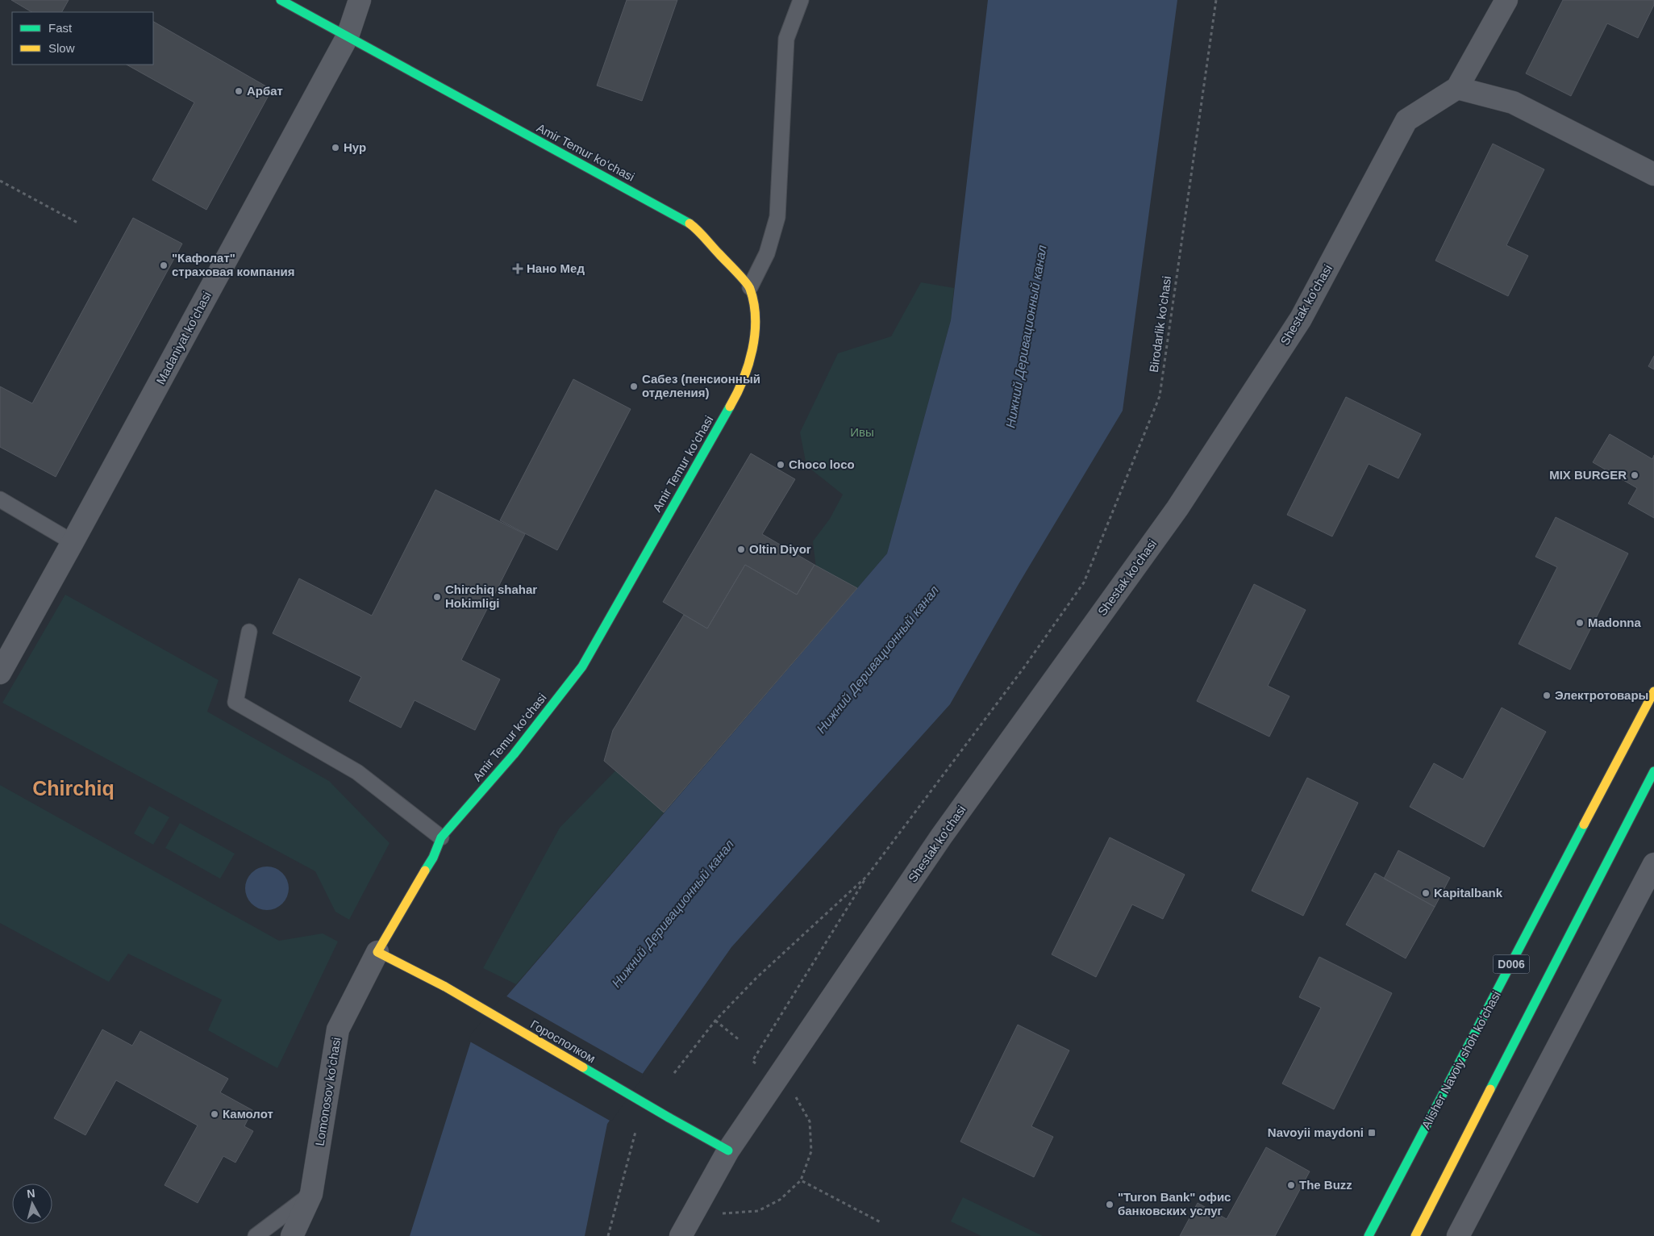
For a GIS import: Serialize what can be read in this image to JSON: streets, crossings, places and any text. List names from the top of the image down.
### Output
{
  "streets": {
    "street": [
      "Amir Temur ko‘chasi",
      "Shestak ko'chasi",
      "Madaniyat ko‘chasi",
      "D006",
      "Горосполком",
      "Alisher Navoiy shoh koʻchasi",
      "Lomonosov ko‘chasi"
    ],
    "path": ["Birodarlik ko'chasi"]
  },
  "crossings": [
    ["Amir Temur ko‘chasi", "Madaniyat ko‘chasi"],
    ["Amir Temur ko‘chasi", "Горосполком"],
    ["Amir Temur ko‘chasi", "Lomonosov ko‘chasi"],
    ["Shestak ko'chasi", "Горосполком"],
    ["Горосполком", "Lomonosov ko‘chasi"]
  ],
  "districts": ["Chirchiq"],
  "water": ["Нижний Деривационный канал"],
  "parks": ["Ивы"],
  "places": {
    "other": [
      "Арбат",
      "Нур",
      "\"Кафолат\" страховая компания",
      "Сабез (пенсионный отделения)",
      "Choco loco",
      "MIX BURGER",
      "Oltin Diyor",
      "Chirchiq shahar Hokimligi",
      "Madonna",
      "Электротовары",
      "Kapitalbank",
      "Камолот",
      "The Buzz",
      "\"Turon Bank\" офис банковских услуг"
    ],
    "health": ["Нано Мед"],
    "transit": ["Navoyii maydoni"]
  },
  "legend": ["Fast", "Slow"],
  "north": "top"
}
